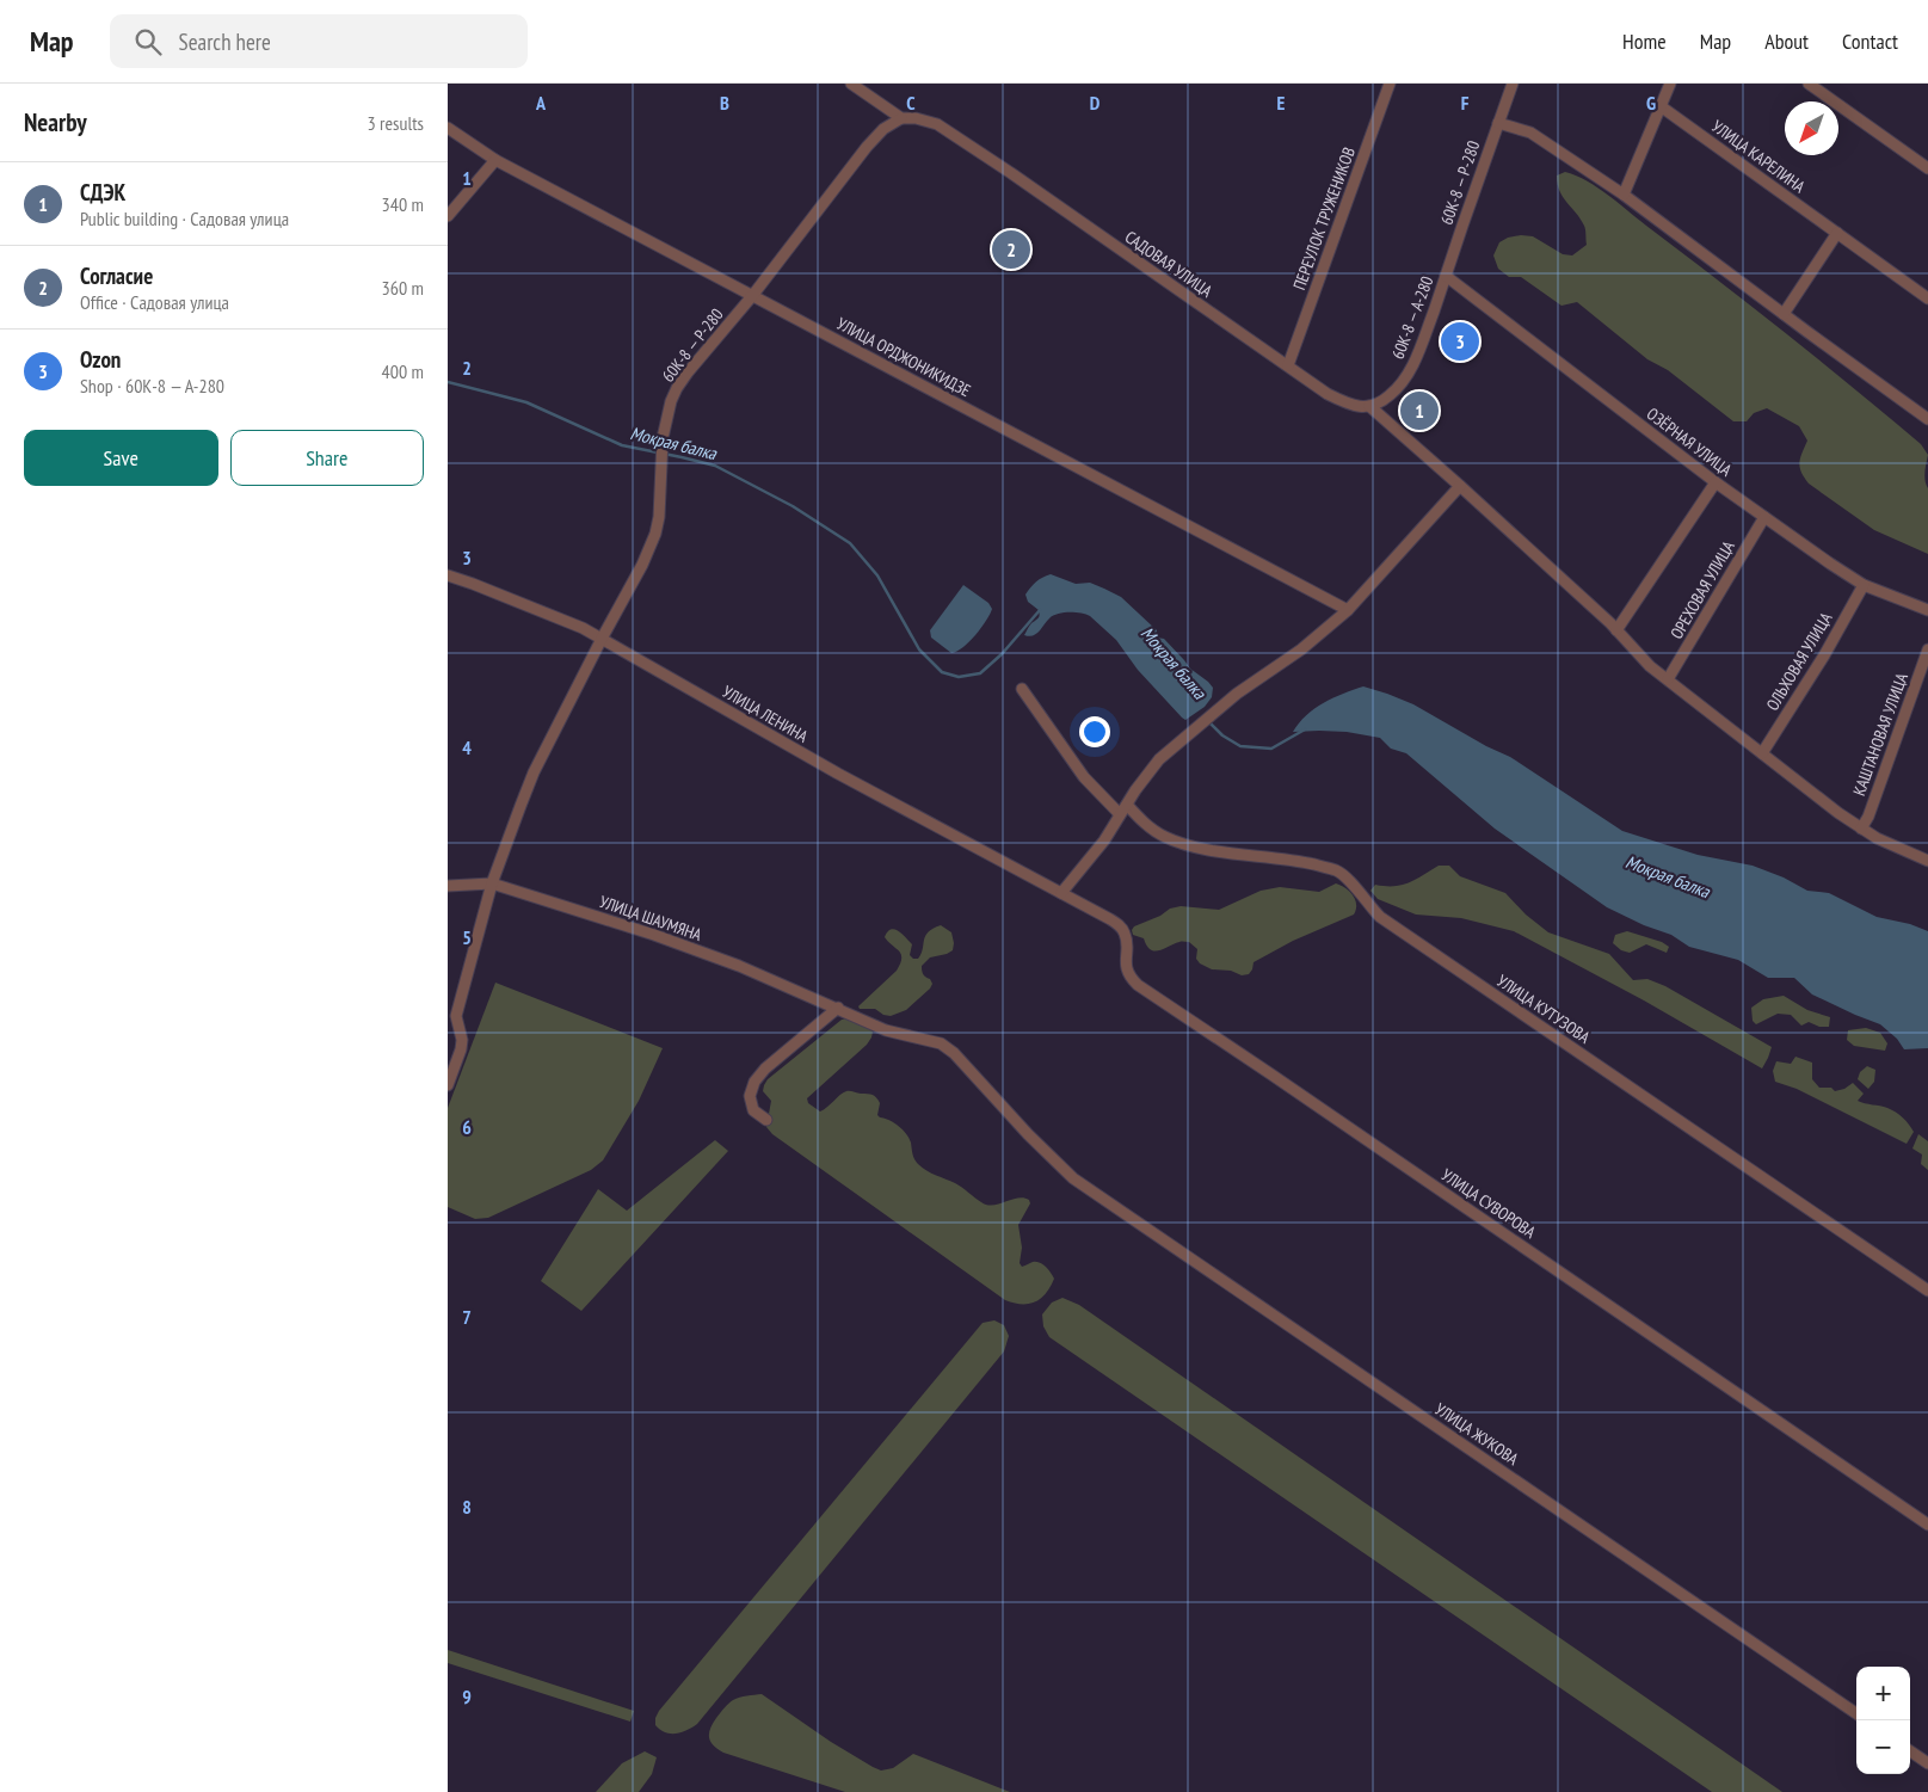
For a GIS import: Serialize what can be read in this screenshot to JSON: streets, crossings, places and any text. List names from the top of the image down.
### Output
{
  "streets": {
    "street": [
      "УЛИЦА КАРЕЛИНА",
      "60К-8 — Р-280",
      "ПЕРЕУЛОК ТРУЖЕНИКОВ",
      "САДОВАЯ УЛИЦА",
      "60К-8 — А-280",
      "УЛИЦА ОРДЖОНИКИДЗЕ",
      "ОЗЁРНАЯ УЛИЦА",
      "ОРЕХОВАЯ УЛИЦА",
      "ОЛЬХОВАЯ УЛИЦА",
      "УЛИЦА ЛЕНИНА",
      "КАШТАНОВАЯ УЛИЦА",
      "УЛИЦА ШАУМЯНА",
      "УЛИЦА КУТУЗОВА",
      "УЛИЦА СУВОРОВА",
      "УЛИЦА ЖУКОВА"
    ]
  },
  "crossings": [
    ["60К-8 — Р-280", "САДОВАЯ УЛИЦА"],
    ["60К-8 — Р-280", "60К-8 — А-280"],
    ["60К-8 — Р-280", "УЛИЦА ОРДЖОНИКИДЗЕ"],
    ["60К-8 — Р-280", "УЛИЦА ЛЕНИНА"],
    ["60К-8 — Р-280", "УЛИЦА ШАУМЯНА"],
    ["ПЕРЕУЛОК ТРУЖЕНИКОВ", "САДОВАЯ УЛИЦА"],
    ["САДОВАЯ УЛИЦА", "60К-8 — А-280"],
    ["60К-8 — А-280", "ОЗЁРНАЯ УЛИЦА"],
    ["ОЗЁРНАЯ УЛИЦА", "ОРЕХОВАЯ УЛИЦА"],
    ["ОЗЁРНАЯ УЛИЦА", "ОЛЬХОВАЯ УЛИЦА"],
    ["УЛИЦА ЛЕНИНА", "УЛИЦА СУВОРОВА"],
    ["УЛИЦА ШАУМЯНА", "УЛИЦА ЖУКОВА"]
  ],
  "water": ["Мокрая балка"],
  "north": "bottom left",
  "page": {
    "header": "Map",
    "search": "Search here",
    "nav": [
      "Home",
      "Map",
      "About",
      "Contact"
    ],
    "heading": ["Nearby", "3 results"],
    "list": [
      {
        "mark": "1",
        "name": "СДЭК",
        "note": "Public building · Садовая улица",
        "value": "340 m"
      },
      {
        "mark": "2",
        "name": "Согласие",
        "note": "Office · Садовая улица",
        "value": "360 m"
      },
      {
        "mark": "3",
        "name": "Ozon",
        "note": "Shop · 60К-8 — А-280",
        "value": "400 m"
      }
    ],
    "pins": ["2", "3", "1"],
    "buttons": ["Save", "Share"],
    "map_buttons": ["+", "−"]
  },
  "grid": {
    "columns": [
      "A",
      "B",
      "C",
      "D",
      "E",
      "F",
      "G"
    ],
    "rows": [
      "1",
      "2",
      "3",
      "4",
      "5",
      "6",
      "7",
      "8",
      "9"
    ]
  }
}
